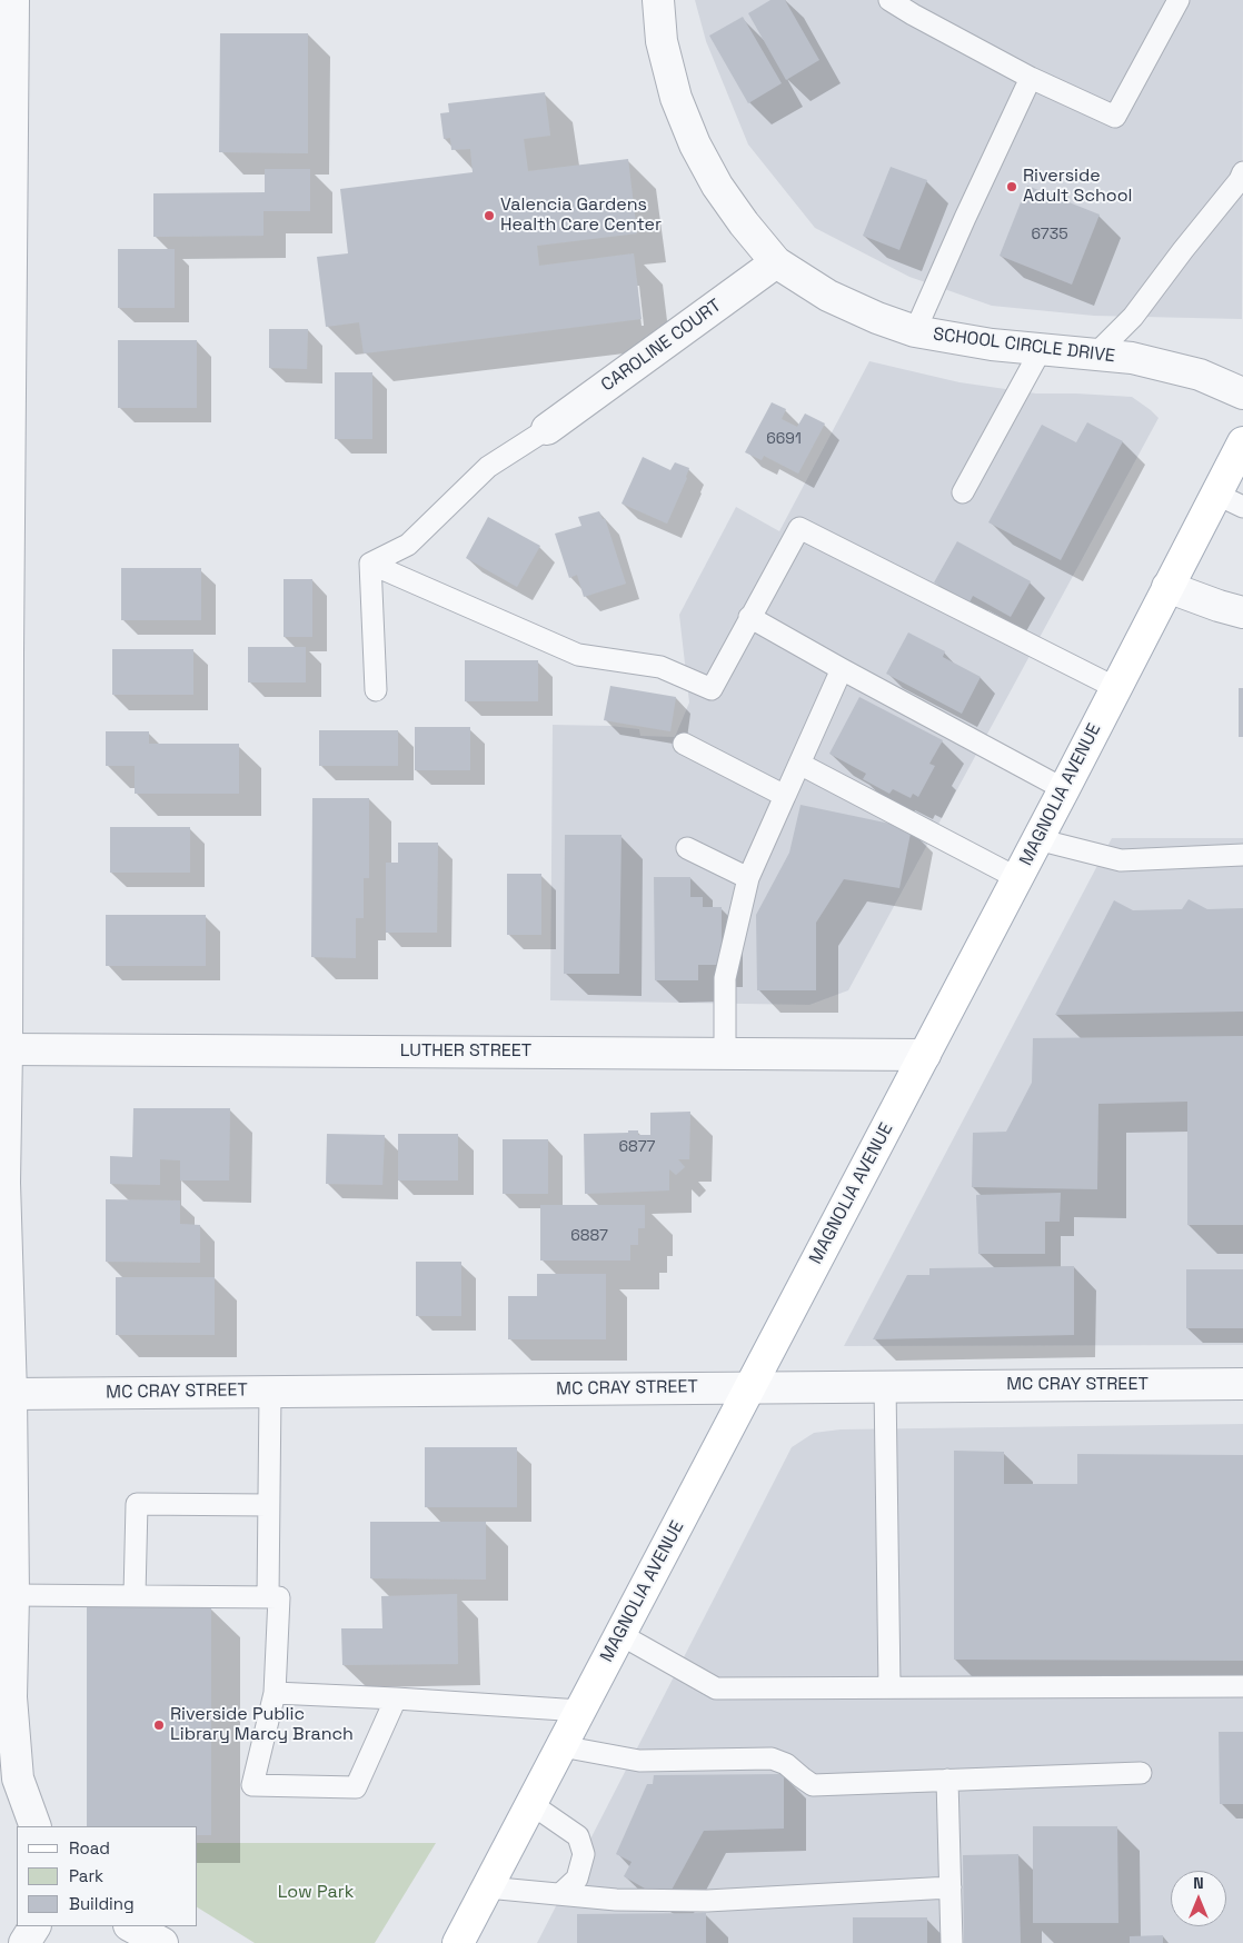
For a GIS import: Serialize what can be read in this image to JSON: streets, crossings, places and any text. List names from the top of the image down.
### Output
{
  "streets": {
    "main road": ["MAGNOLIA AVENUE"],
    "street": [
      "CAROLINE COURT",
      "SCHOOL CIRCLE DRIVE",
      "LUTHER STREET",
      "MC CRAY STREET"
    ]
  },
  "crossings": [
    ["CAROLINE COURT", "SCHOOL CIRCLE DRIVE"],
    ["MAGNOLIA AVENUE", "LUTHER STREET"],
    ["MAGNOLIA AVENUE", "MC CRAY STREET"]
  ],
  "parks": ["Low Park"],
  "places": ["Riverside Adult School", "Valencia Gardens Health Care Center", "Riverside Public Library Marcy Branch"],
  "house_numbers": [
    "6735",
    "6691",
    "6877",
    "6887"
  ],
  "legend": ["Road", "Park", "Building"],
  "north": "top"
}
